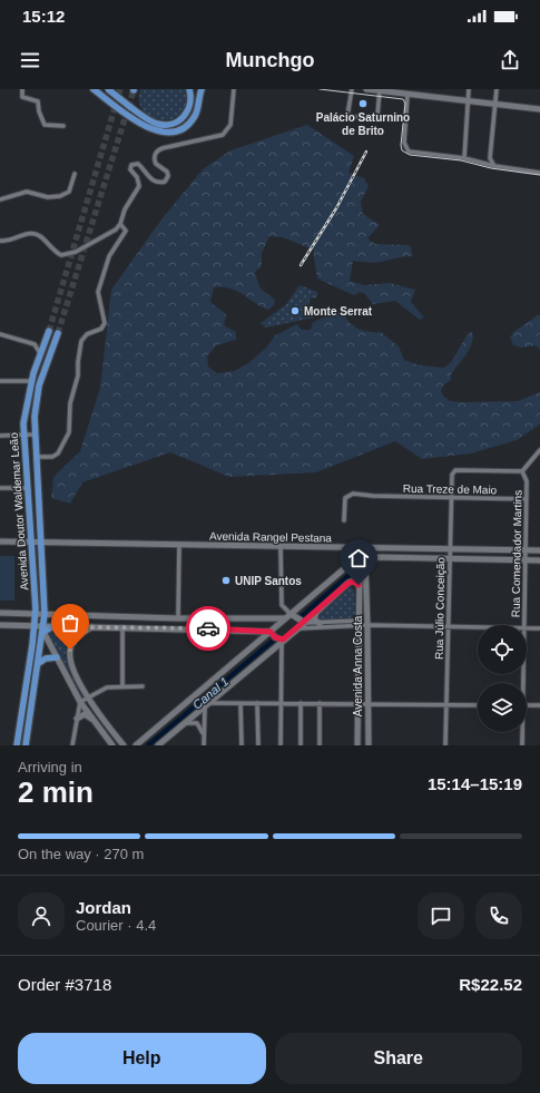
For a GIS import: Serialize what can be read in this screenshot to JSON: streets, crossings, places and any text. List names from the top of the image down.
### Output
{
  "streets": {
    "main road": ["Avenida Doutor Waldemar Leão", "Avenida Rangel Pestana", "Avenida Anna Costa"],
    "street": ["Rua Treze de Maio", "Rua Comendador Martins", "Rua Júlio Conceição"]
  },
  "crossings": [
    ["Rua Treze de Maio", "Rua Comendador Martins"],
    ["Rua Treze de Maio", "Rua Júlio Conceição"],
    ["Avenida Doutor Waldemar Leão", "Avenida Rangel Pestana"],
    ["Avenida Rangel Pestana", "Rua Comendador Martins"],
    ["Avenida Rangel Pestana", "Rua Júlio Conceição"],
    ["Rua Comendador Martins", "Rua Júlio Conceição"]
  ],
  "water": ["Canal 1"],
  "places": ["Palácio Saturnino de Brito", "Monte Serrat", "UNIP Santos"],
  "page": {
    "status": "15:12",
    "header": "Munchgo",
    "heading": ["2 min", "Arriving in", "15:14–15:19"],
    "panel": [
      "Jordan",
      "Courier · 4.4",
      "Order #3718",
      "R$22.52"
    ],
    "bar": "On the way · 270 m",
    "buttons": ["Help", "Share"]
  }
}
